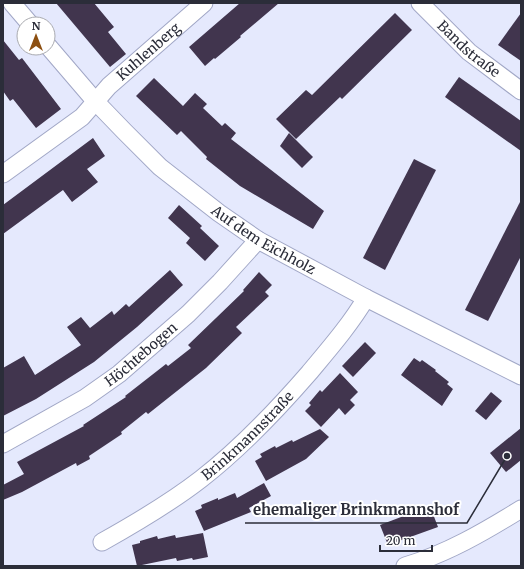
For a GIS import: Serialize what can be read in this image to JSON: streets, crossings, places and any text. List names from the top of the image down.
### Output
{
  "streets": {
    "street": [
      "Bandstraße",
      "Kuhlenberg",
      "Auf dem Eichholz",
      "Höchtebogen",
      "Brinkmannstraße"
    ]
  },
  "crossings": [
    ["Kuhlenberg", "Auf dem Eichholz"],
    ["Auf dem Eichholz", "Höchtebogen"],
    ["Auf dem Eichholz", "Brinkmannstraße"]
  ],
  "places": ["ehemaliger Brinkmannshof"],
  "scale_bar": "20 m",
  "north": "top"
}
